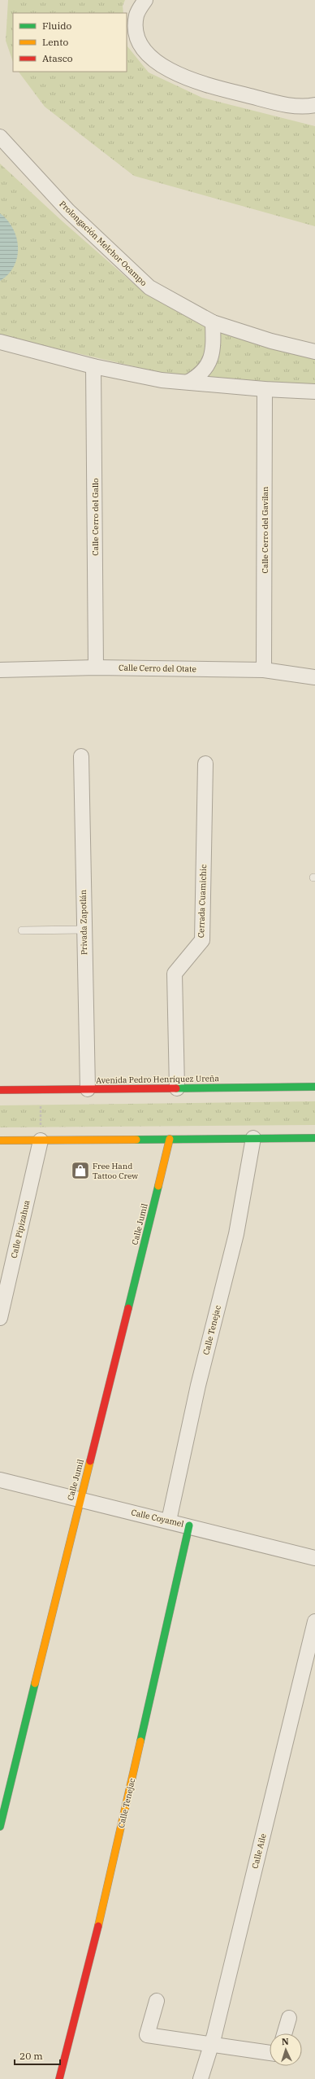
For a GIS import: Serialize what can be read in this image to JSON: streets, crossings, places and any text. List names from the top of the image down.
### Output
{
  "streets": {
    "street": [
      "Prolongación Melchor Ocampo",
      "Calle Cerro del Gallo",
      "Calle Cerro del Gavilan",
      "Calle Cerro del Otate",
      "Cerrada Cuamichic",
      "Privada Zapotlán",
      "Avenida Pedro Henríquez Ureña",
      "Calle Jumil",
      "Calle Pipizahua",
      "Calle Tenejac",
      "Calle Coyamel",
      "Calle Aile"
    ]
  },
  "crossings": [
    ["Calle Cerro del Gallo", "Calle Cerro del Otate"],
    ["Calle Cerro del Gavilan", "Calle Cerro del Otate"],
    ["Cerrada Cuamichic", "Avenida Pedro Henríquez Ureña"],
    ["Privada Zapotlán", "Avenida Pedro Henríquez Ureña"],
    ["Calle Jumil", "Calle Coyamel"],
    ["Calle Tenejac", "Calle Coyamel"]
  ],
  "places": {
    "shop": ["Free Hand Tattoo Crew"]
  },
  "legend": ["Fluido", "Lento", "Atasco"],
  "scale_bar": "20 m",
  "north": "top"
}
